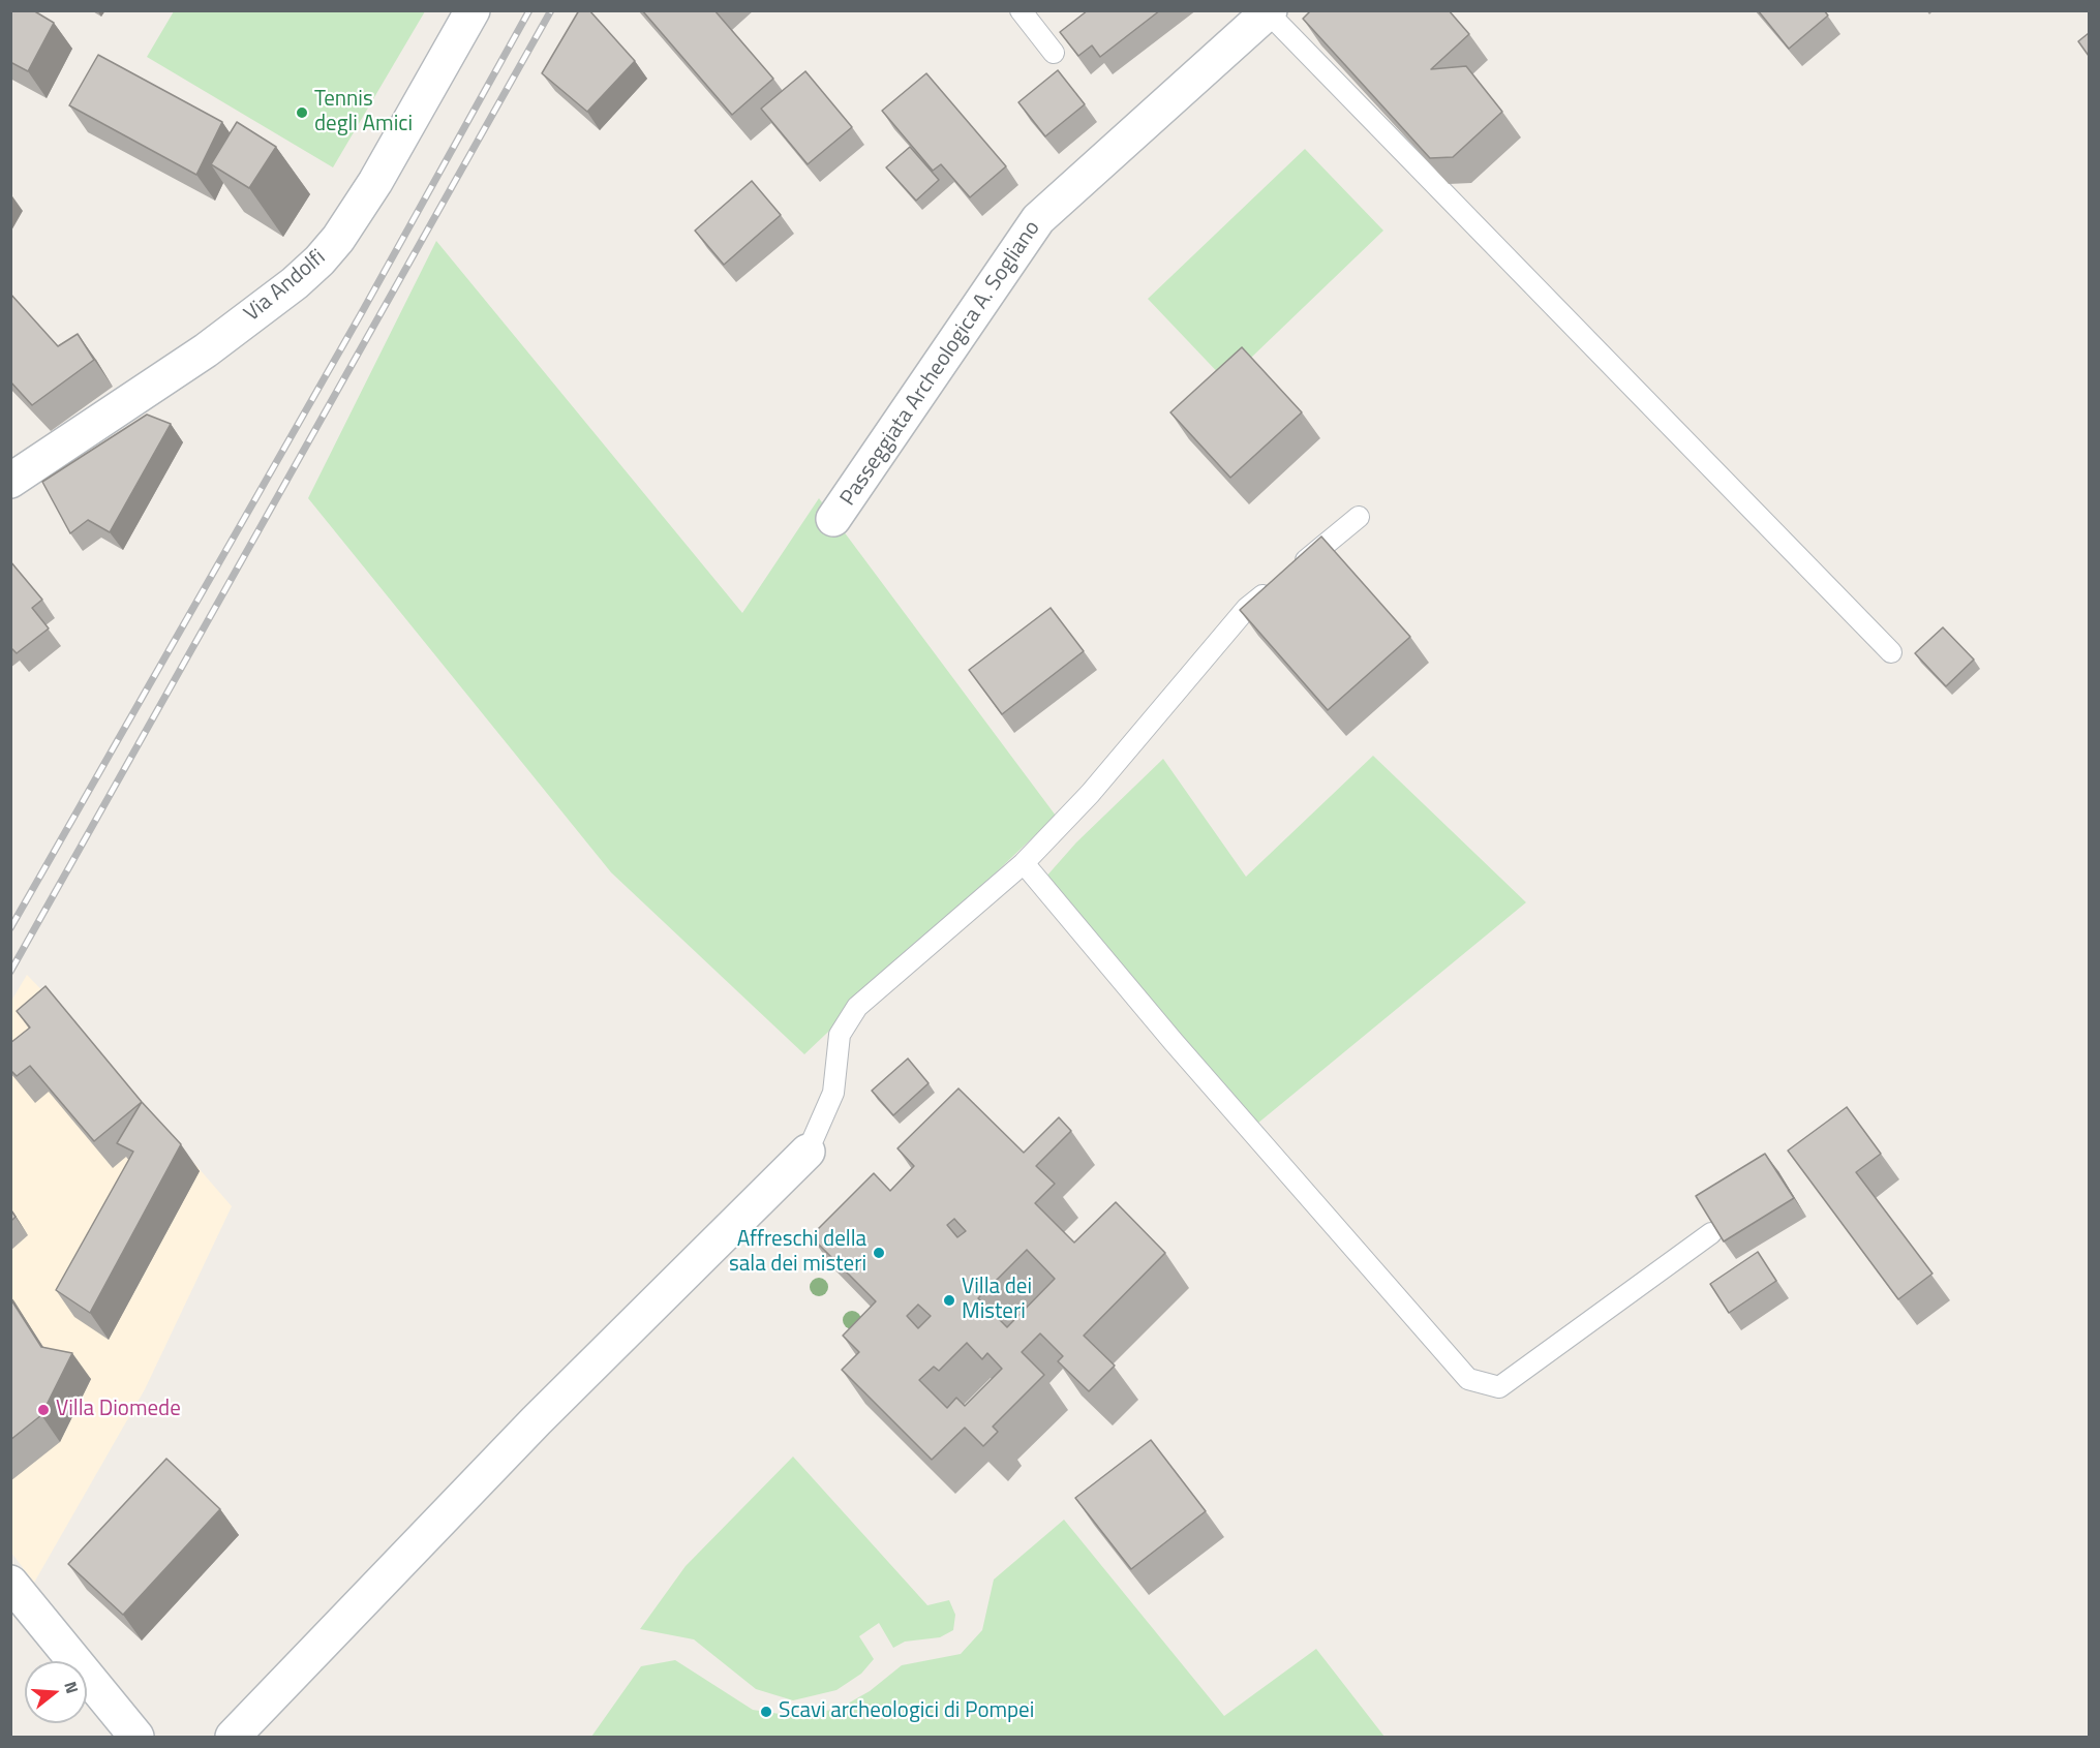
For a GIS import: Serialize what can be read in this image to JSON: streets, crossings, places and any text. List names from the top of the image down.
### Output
{
  "streets": {
    "street": ["Via Andolfi", "Passeggiata Archeologica A. Sogliano"]
  },
  "places": [
    "Tennis degli Amici",
    "Affreschi della sala dei misteri",
    "Villa dei Misteri",
    "Villa Diomede",
    "Scavi archeologici di Pompei"
  ],
  "north": "right"
}
